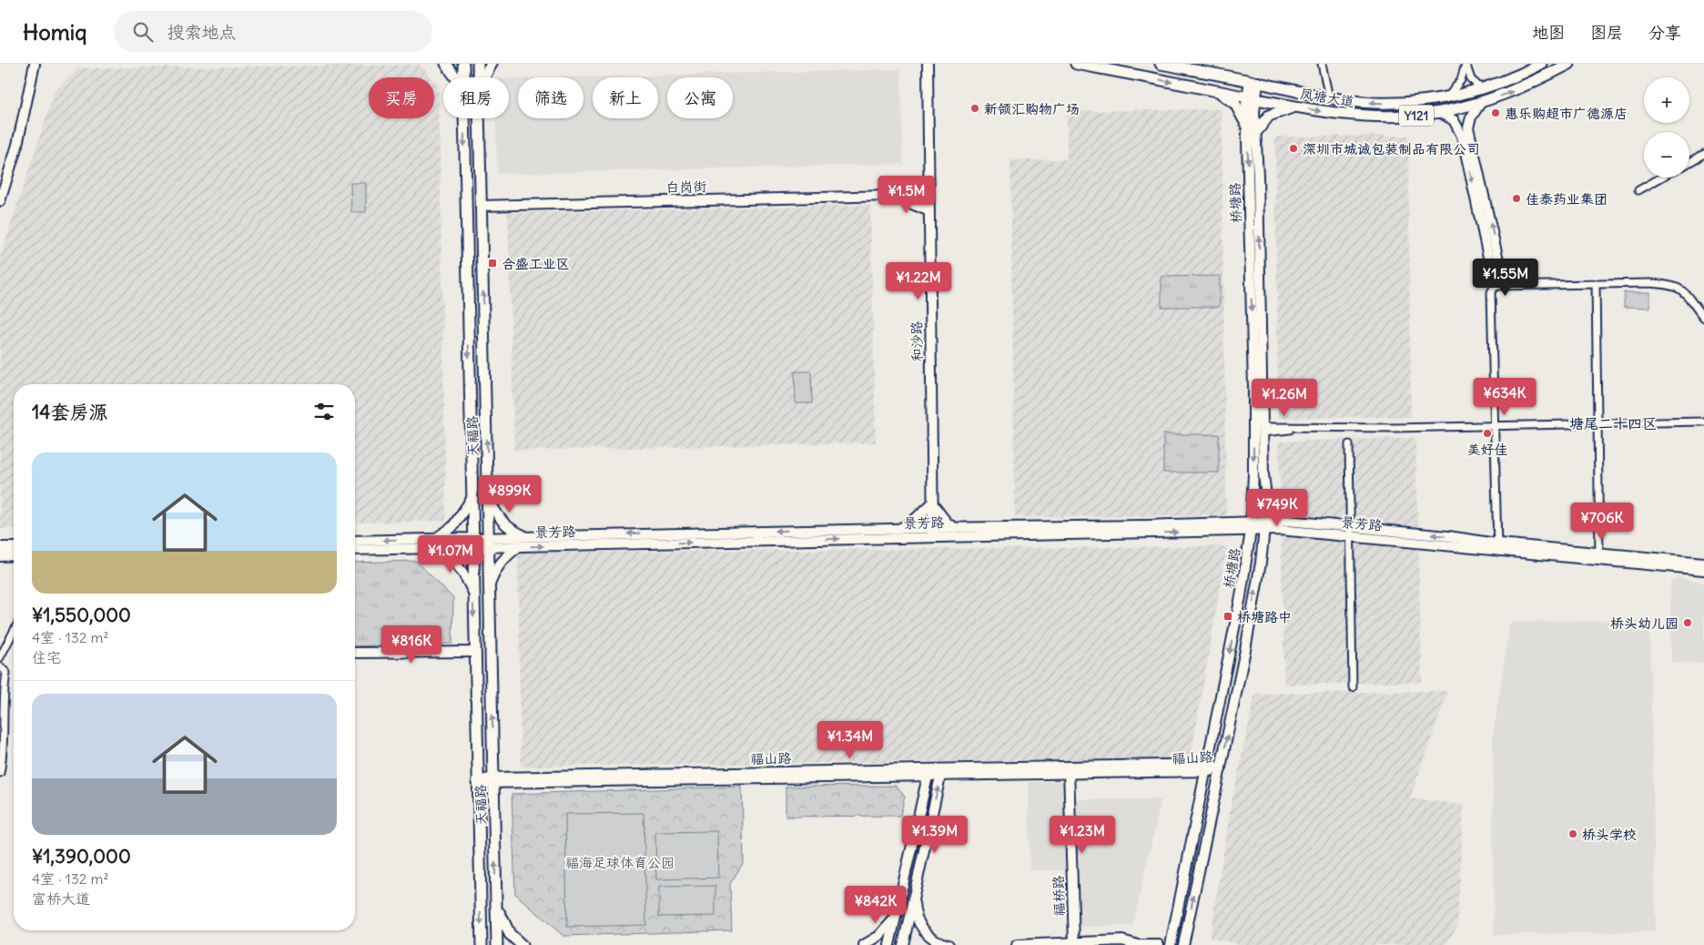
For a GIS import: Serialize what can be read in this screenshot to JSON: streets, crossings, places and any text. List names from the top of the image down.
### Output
{
  "streets": {
    "main road": ["凤塘大道", "Y121", "天福路"],
    "street": [
      "白岗街",
      "桥塘路",
      "和沙路",
      "景芳路",
      "福山路",
      "福桥路"
    ]
  },
  "crossings": [
    ["凤塘大道", "桥塘路"],
    ["白岗街", "天福路"],
    ["桥塘路", "景芳路"],
    ["桥塘路", "福山路"],
    ["和沙路", "景芳路"],
    ["天福路", "景芳路"],
    ["天福路", "福山路"],
    ["福山路", "福桥路"]
  ],
  "districts": ["塘尾二十四区"],
  "parks": ["福海足球体育公园"],
  "places": {
    "other": [
      "新领汇购物广场",
      "惠乐购超市广德源店",
      "深圳市城诚包装制品有限公司",
      "佳泰药业集团",
      "美好佳",
      "桥头幼儿园",
      "桥头学校"
    ],
    "transit": ["合盛工业区", "桥塘路中"]
  },
  "page": {
    "header": "Homiq",
    "search": "搜索地点",
    "nav": ["地图", "图层", "分享"],
    "map_buttons": ["+", "−"],
    "chip": [
      "买房",
      "租房",
      "筛选",
      "新上",
      "公寓"
    ],
    "price": [
      "¥1.5M",
      "¥1.55M",
      "¥1.22M",
      "¥634K",
      "¥1.26M",
      "¥899K",
      "¥749K",
      "¥706K",
      "¥1.07M",
      "¥816K",
      "¥1.34M",
      "¥1.39M",
      "¥1.23M",
      "¥842K"
    ],
    "heading": "14套房源",
    "list": [
      {
        "name": "¥1,550,000",
        "note": "4室 · 132 m² · 住宅"
      },
      {
        "name": "¥1,390,000",
        "note": "4室 · 132 m² · 富桥大道"
      }
    ]
  }
}
